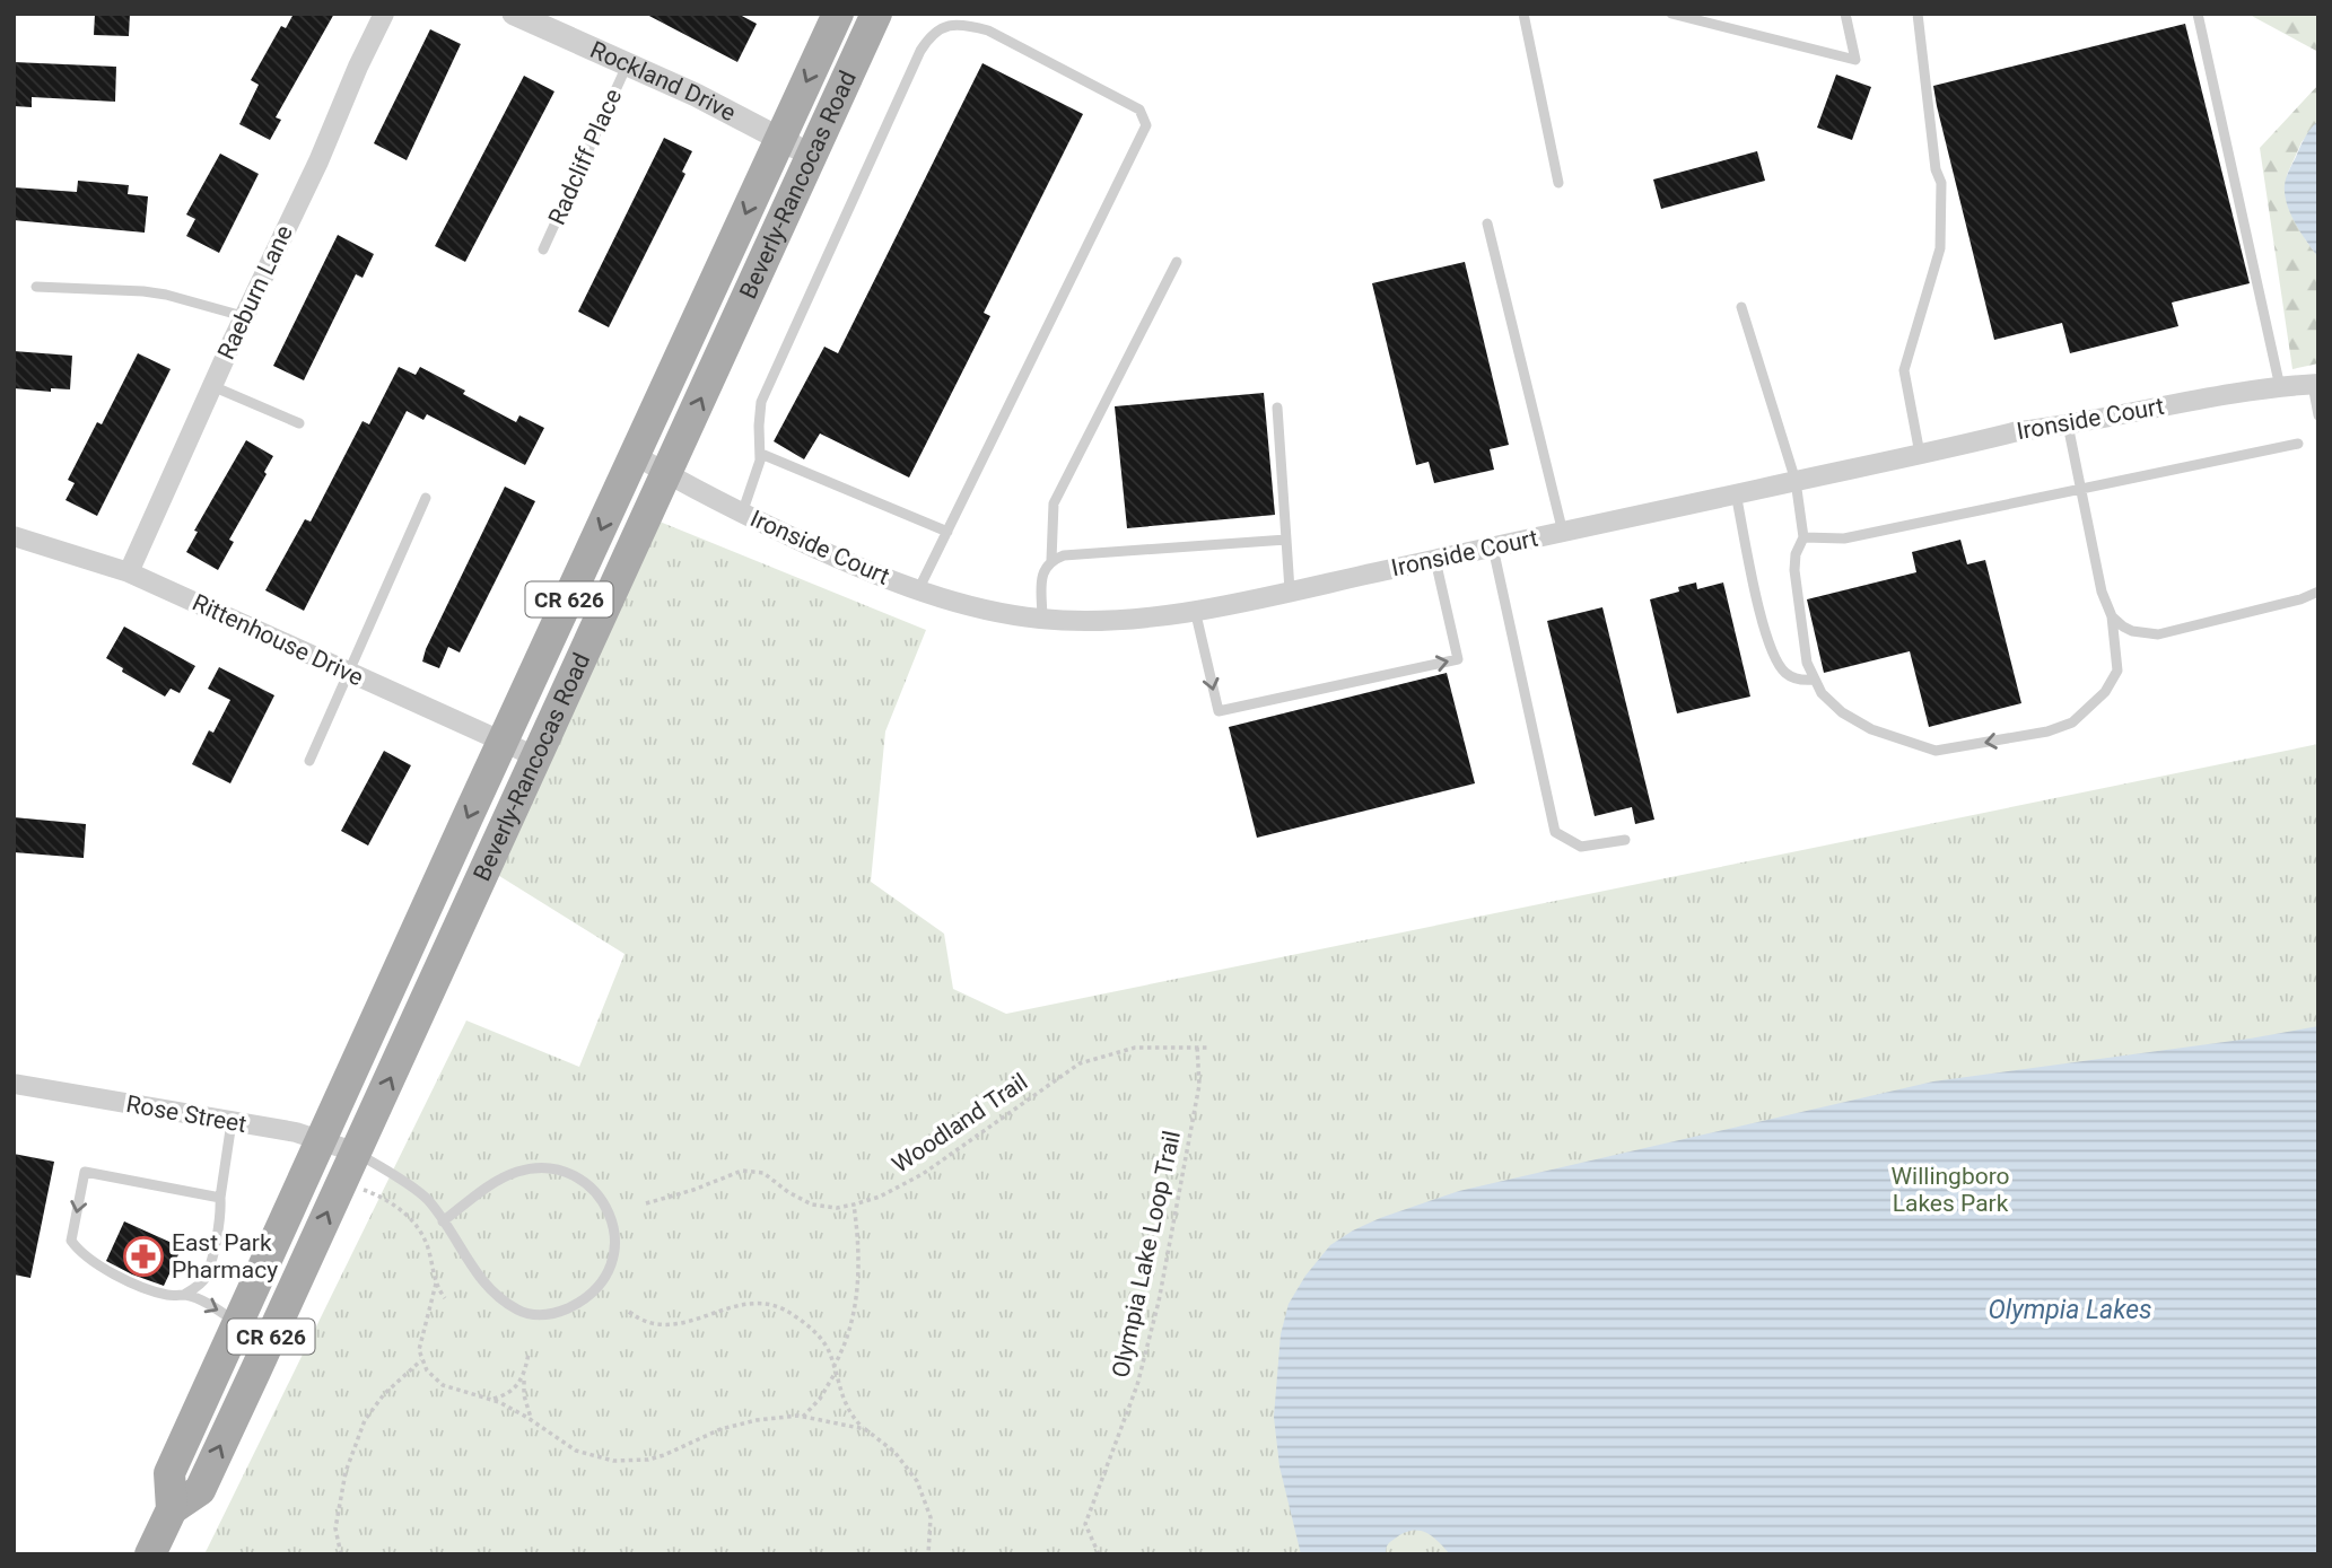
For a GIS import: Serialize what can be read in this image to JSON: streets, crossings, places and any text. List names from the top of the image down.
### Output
{
  "streets": {
    "main road": ["Beverly-Rancocas Road", "CR 626"],
    "street": [
      "Rockland Drive",
      "Raeburn Lane",
      "Ironside Court",
      "Rittenhouse Drive",
      "Rose Street"
    ],
    "lane": ["Radcliff Place"],
    "path": ["Woodland Trail", "Olympia Lake Loop Trail"]
  },
  "crossings": [
    ["Rockland Drive", "Radcliff Place"],
    ["Rockland Drive", "Beverly-Rancocas Road"],
    ["Beverly-Rancocas Road", "Ironside Court"],
    ["Beverly-Rancocas Road", "Rittenhouse Drive"],
    ["Beverly-Rancocas Road", "Rose Street"],
    ["Raeburn Lane", "Rittenhouse Drive"],
    ["Woodland Trail", "Olympia Lake Loop Trail"]
  ],
  "water": ["Olympia Lakes"],
  "parks": ["Willingboro Lakes Park"],
  "places": {
    "pharmacy": ["East Park Pharmacy"]
  }
}
